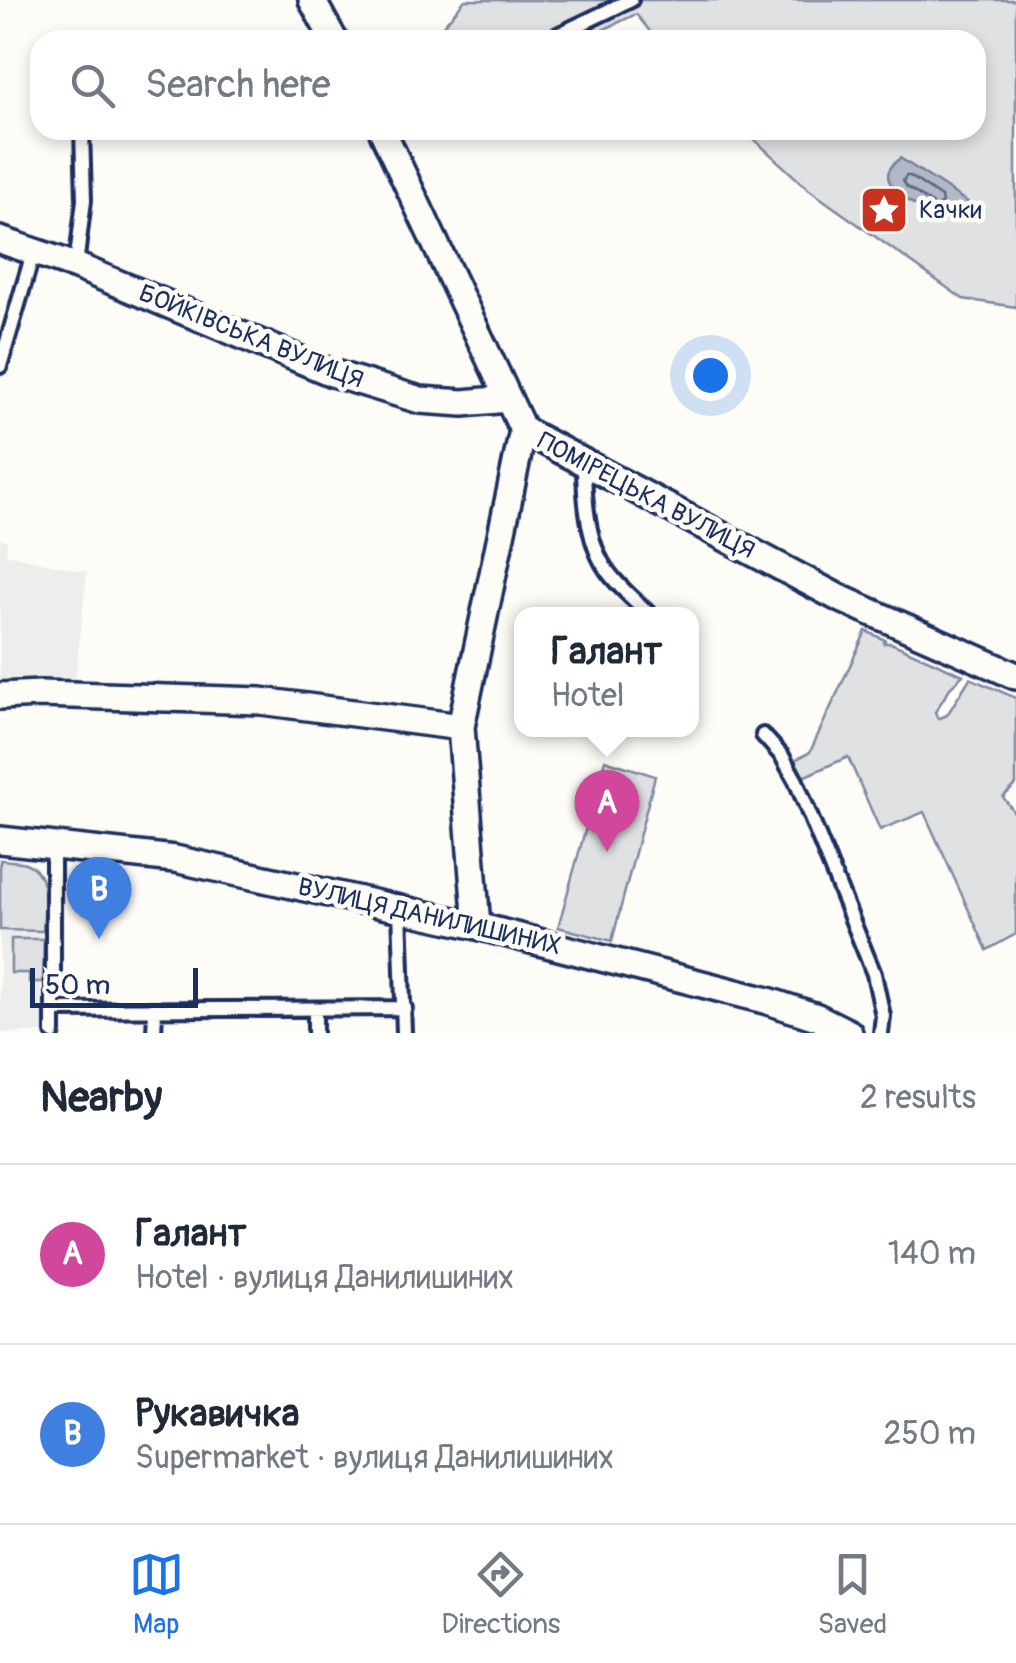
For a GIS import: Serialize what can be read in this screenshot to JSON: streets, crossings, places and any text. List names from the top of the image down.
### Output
{
  "streets": {
    "street": ["БОЙКІВСЬКА ВУЛИЦЯ", "ПОМІРЕЦЬКА ВУЛИЦЯ", "ВУЛИЦЯ ДАНИЛИШИНИХ"]
  },
  "crossings": [
    ["БОЙКІВСЬКА ВУЛИЦЯ", "ПОМІРЕЦЬКА ВУЛИЦЯ"]
  ],
  "places": {
    "place": ["Качки"]
  },
  "scale_bar": "50 m",
  "page": {
    "search": "Search here",
    "popup": ["Галант", "Hotel"],
    "pins": ["A", "B"],
    "scale": "50 m",
    "heading": ["Nearby", "2 results"],
    "list": [
      {
        "mark": "A",
        "name": "Галант",
        "note": "Hotel · вулиця Данилишиних",
        "value": "140 m"
      },
      {
        "mark": "B",
        "name": "Рукавичка",
        "note": "Supermarket · вулиця Данилишиних",
        "value": "250 m"
      }
    ],
    "nav": ["Map", "Directions", "Saved"]
  }
}
